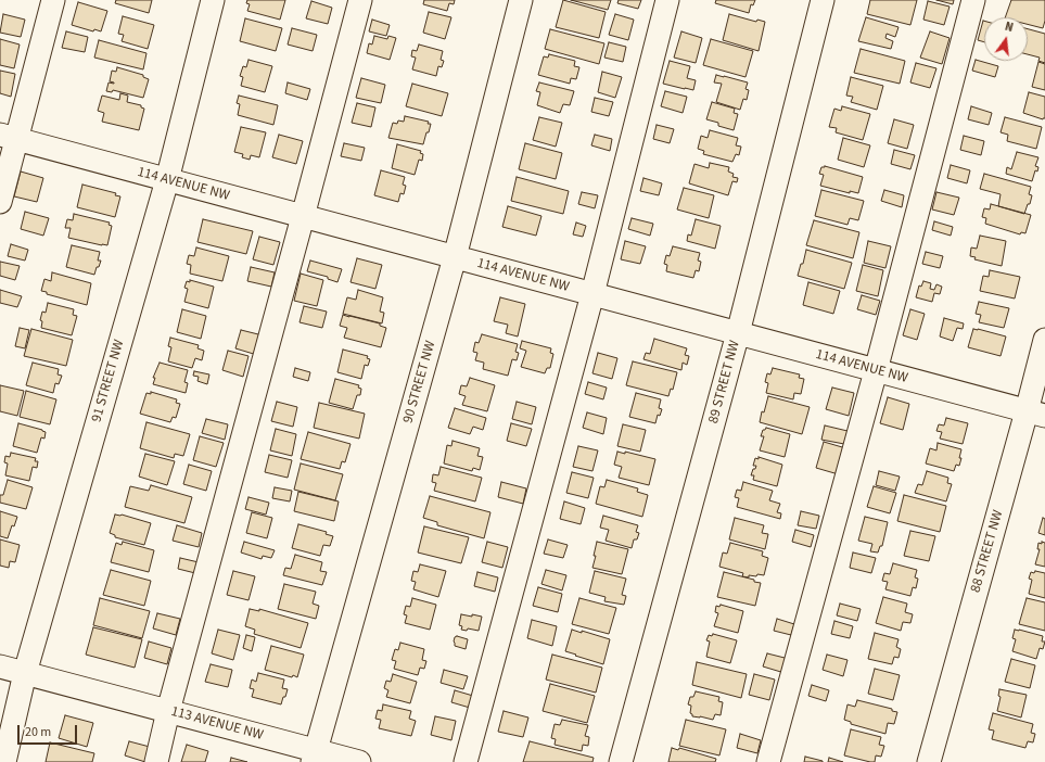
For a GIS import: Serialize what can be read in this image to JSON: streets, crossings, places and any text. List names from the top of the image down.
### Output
{
  "streets": {
    "street": [
      "114 AVENUE NW",
      "91 STREET NW",
      "90 STREET NW",
      "89 STREET NW",
      "88 STREET NW",
      "113 AVENUE NW"
    ]
  },
  "crossings": [
    ["114 AVENUE NW", "91 STREET NW"],
    ["114 AVENUE NW", "90 STREET NW"],
    ["114 AVENUE NW", "89 STREET NW"],
    ["114 AVENUE NW", "88 STREET NW"],
    ["91 STREET NW", "113 AVENUE NW"],
    ["90 STREET NW", "113 AVENUE NW"]
  ],
  "scale_bar": "20 m",
  "north": "top"
}
